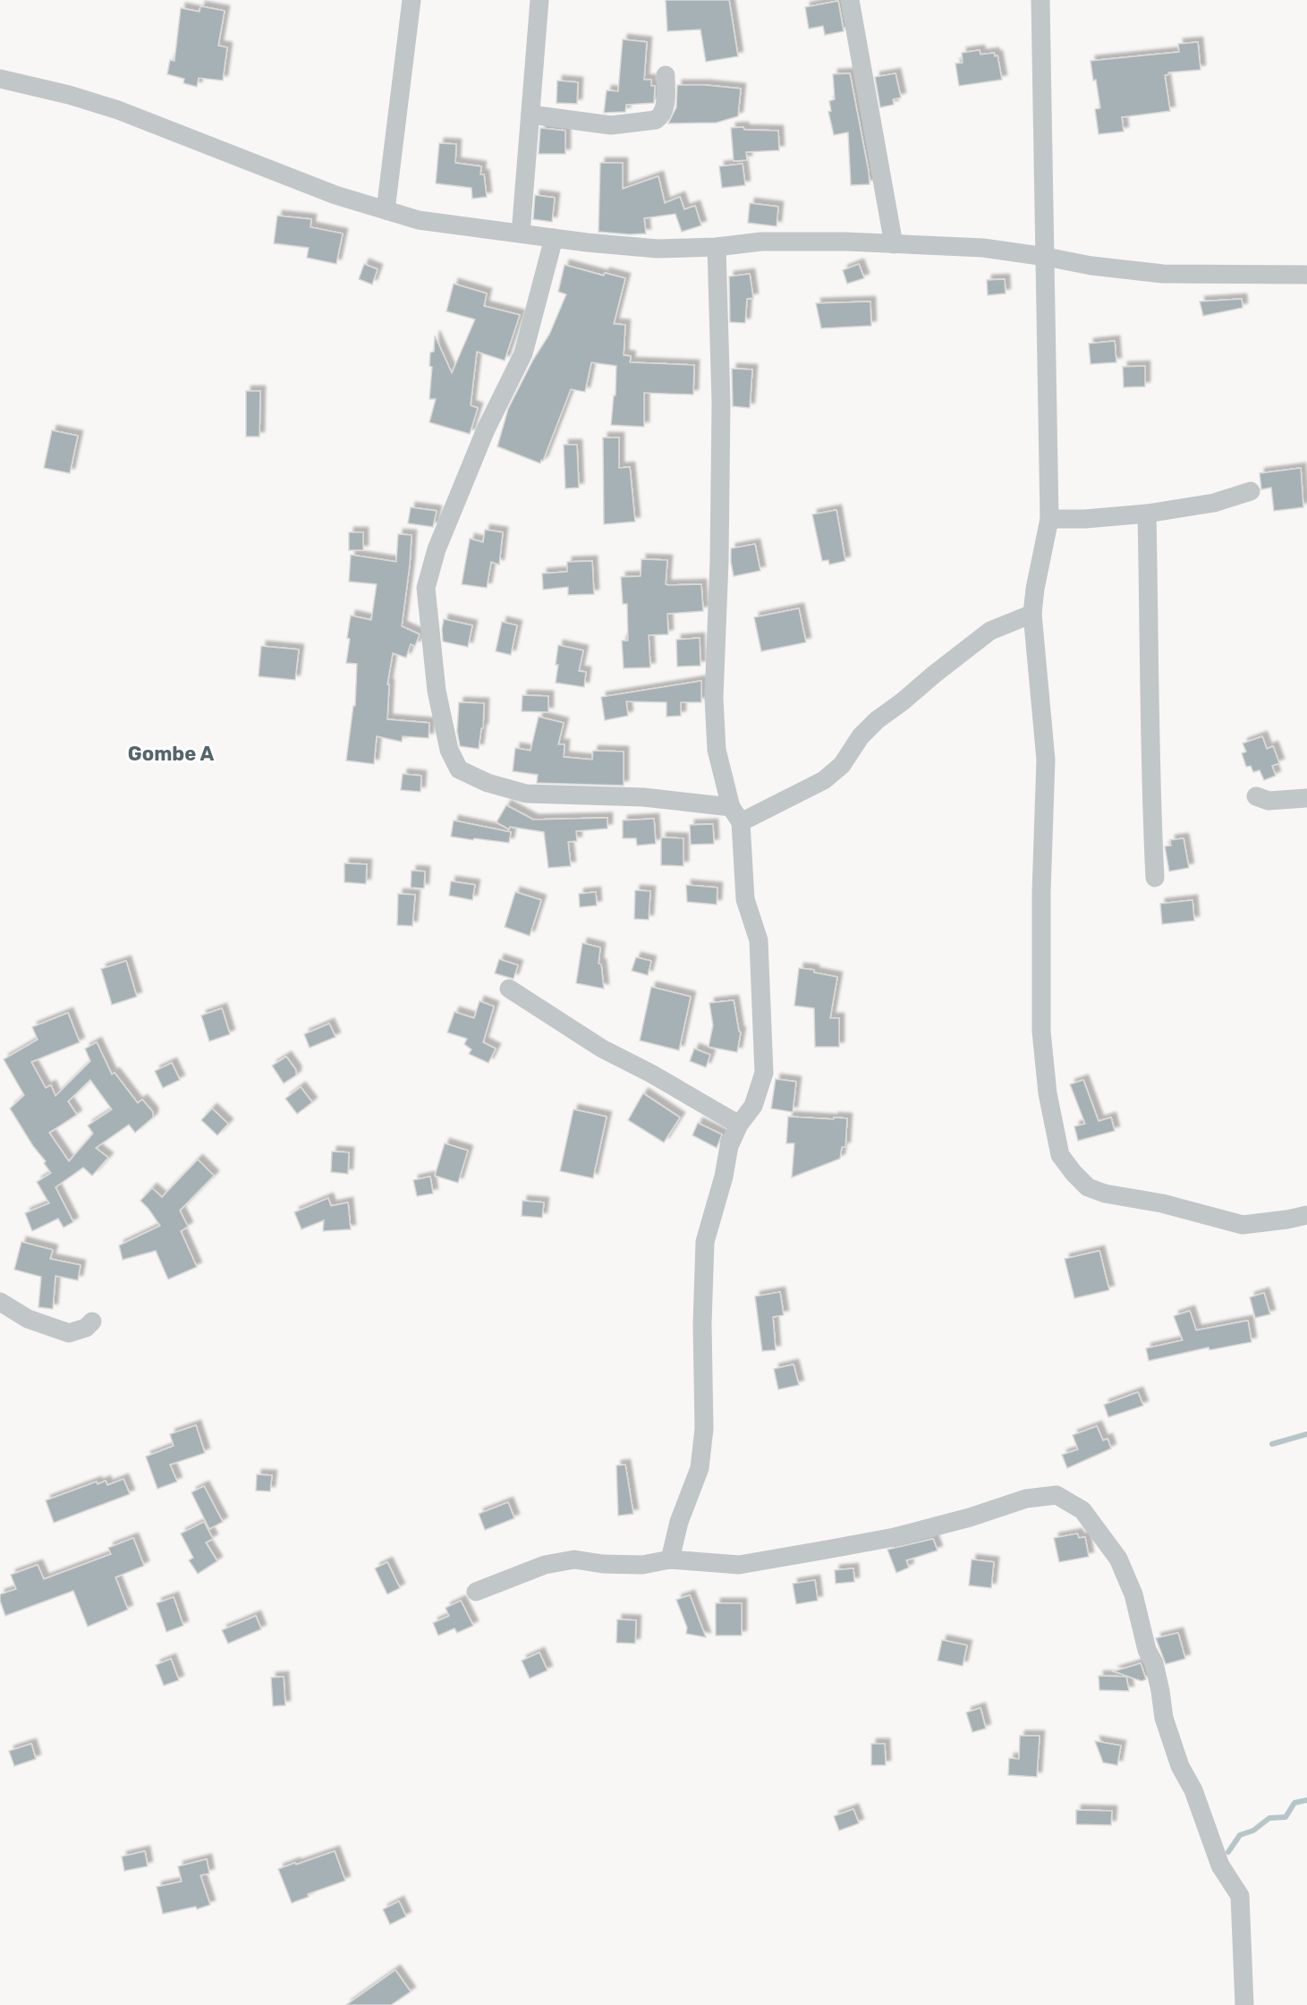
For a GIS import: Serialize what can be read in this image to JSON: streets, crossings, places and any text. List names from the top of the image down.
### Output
{
  "districts": ["Gombe A"]
}
